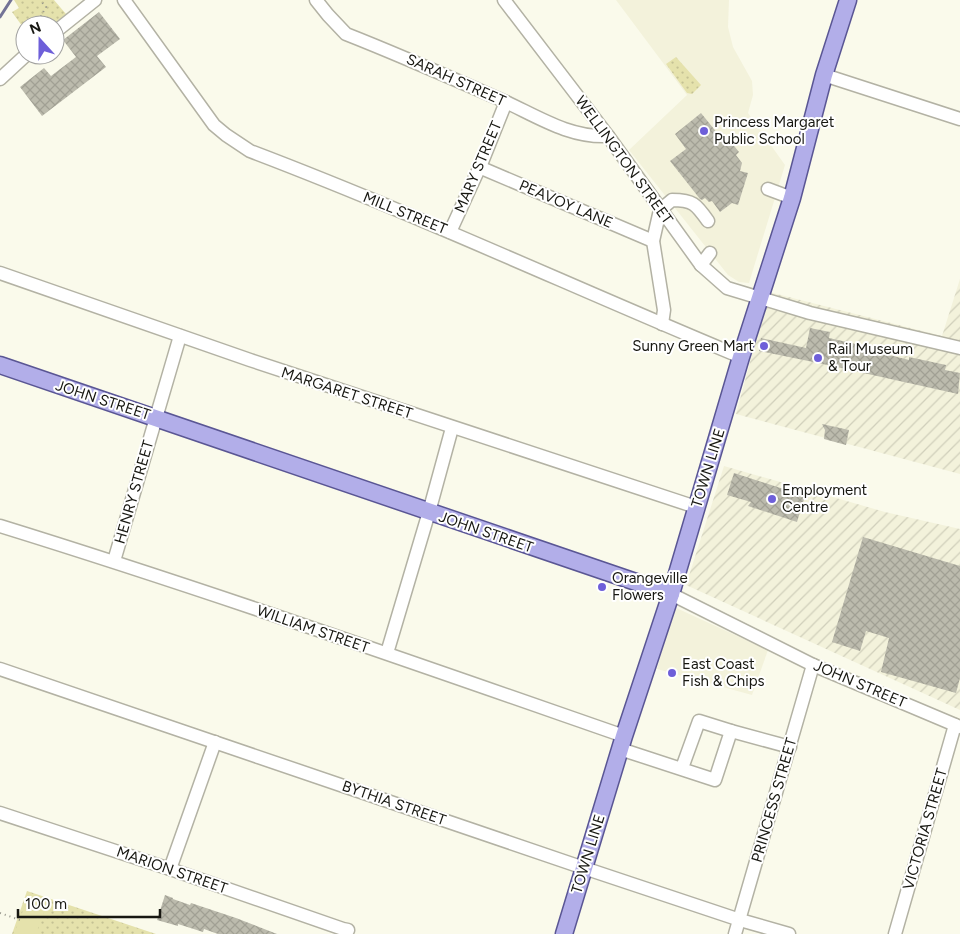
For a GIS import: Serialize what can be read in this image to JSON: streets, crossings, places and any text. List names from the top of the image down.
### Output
{
  "streets": {
    "main road": ["JOHN STREET", "TOWN LINE"],
    "street": [
      "SARAH STREET",
      "WELLINGTON STREET",
      "MARY STREET",
      "PEAVOY LANE",
      "MILL STREET",
      "MARGARET STREET",
      "HENRY STREET",
      "WILLIAM STREET",
      "PRINCESS STREET",
      "BYTHIA STREET",
      "VICTORIA STREET",
      "MARION STREET"
    ]
  },
  "crossings": [
    ["SARAH STREET", "WELLINGTON STREET"],
    ["SARAH STREET", "MARY STREET"],
    ["WELLINGTON STREET", "TOWN LINE"],
    ["MARY STREET", "PEAVOY LANE"],
    ["MARY STREET", "MILL STREET"],
    ["MILL STREET", "TOWN LINE"],
    ["MARGARET STREET", "TOWN LINE"],
    ["MARGARET STREET", "HENRY STREET"],
    ["JOHN STREET", "TOWN LINE"],
    ["JOHN STREET", "HENRY STREET"],
    ["JOHN STREET", "PRINCESS STREET"],
    ["JOHN STREET", "VICTORIA STREET"],
    ["TOWN LINE", "WILLIAM STREET"],
    ["TOWN LINE", "BYTHIA STREET"],
    ["HENRY STREET", "WILLIAM STREET"],
    ["PRINCESS STREET", "BYTHIA STREET"]
  ],
  "places": [
    "Princess Margaret Public School",
    "Sunny Green Mart",
    "Rail Museum & Tour",
    "Employment Centre",
    "Orangeville Flowers",
    "East Coast Fish & Chips"
  ],
  "scale_bar": "100 m",
  "north": "top"
}
